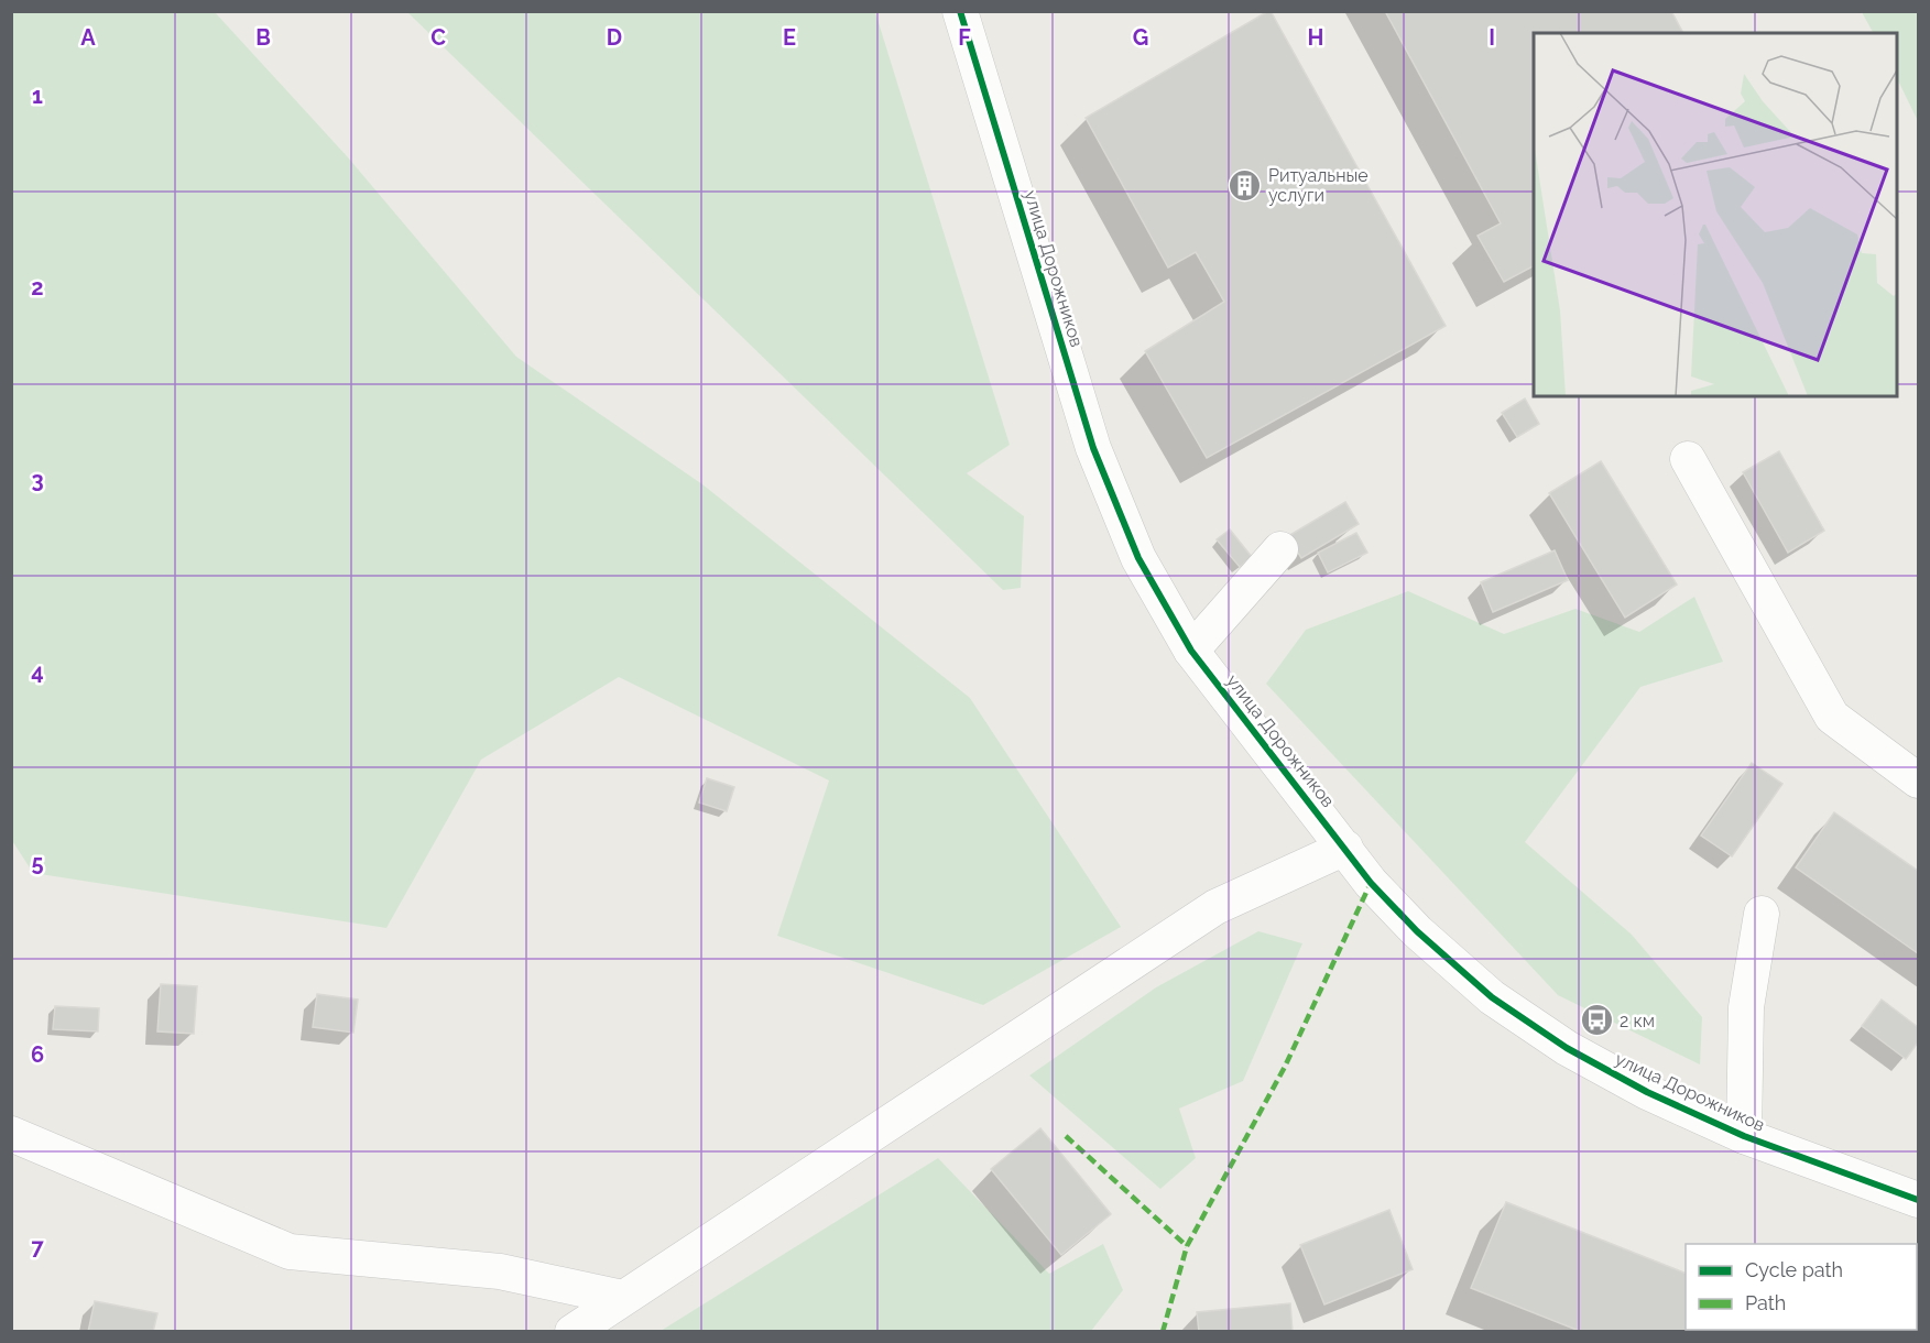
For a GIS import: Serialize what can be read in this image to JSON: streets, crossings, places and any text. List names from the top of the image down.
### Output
{
  "streets": {
    "street": ["улица Дорожников"]
  },
  "places": {
    "building": ["Ритуальные услуги"],
    "bus stop": ["2 км"]
  },
  "legend": ["Cycle path", "Path"],
  "grid": {
    "columns": [
      "A",
      "B",
      "C",
      "D",
      "E",
      "F",
      "G",
      "H",
      "I"
    ],
    "rows": [
      "1",
      "2",
      "3",
      "4",
      "5",
      "6",
      "7"
    ]
  }
}
